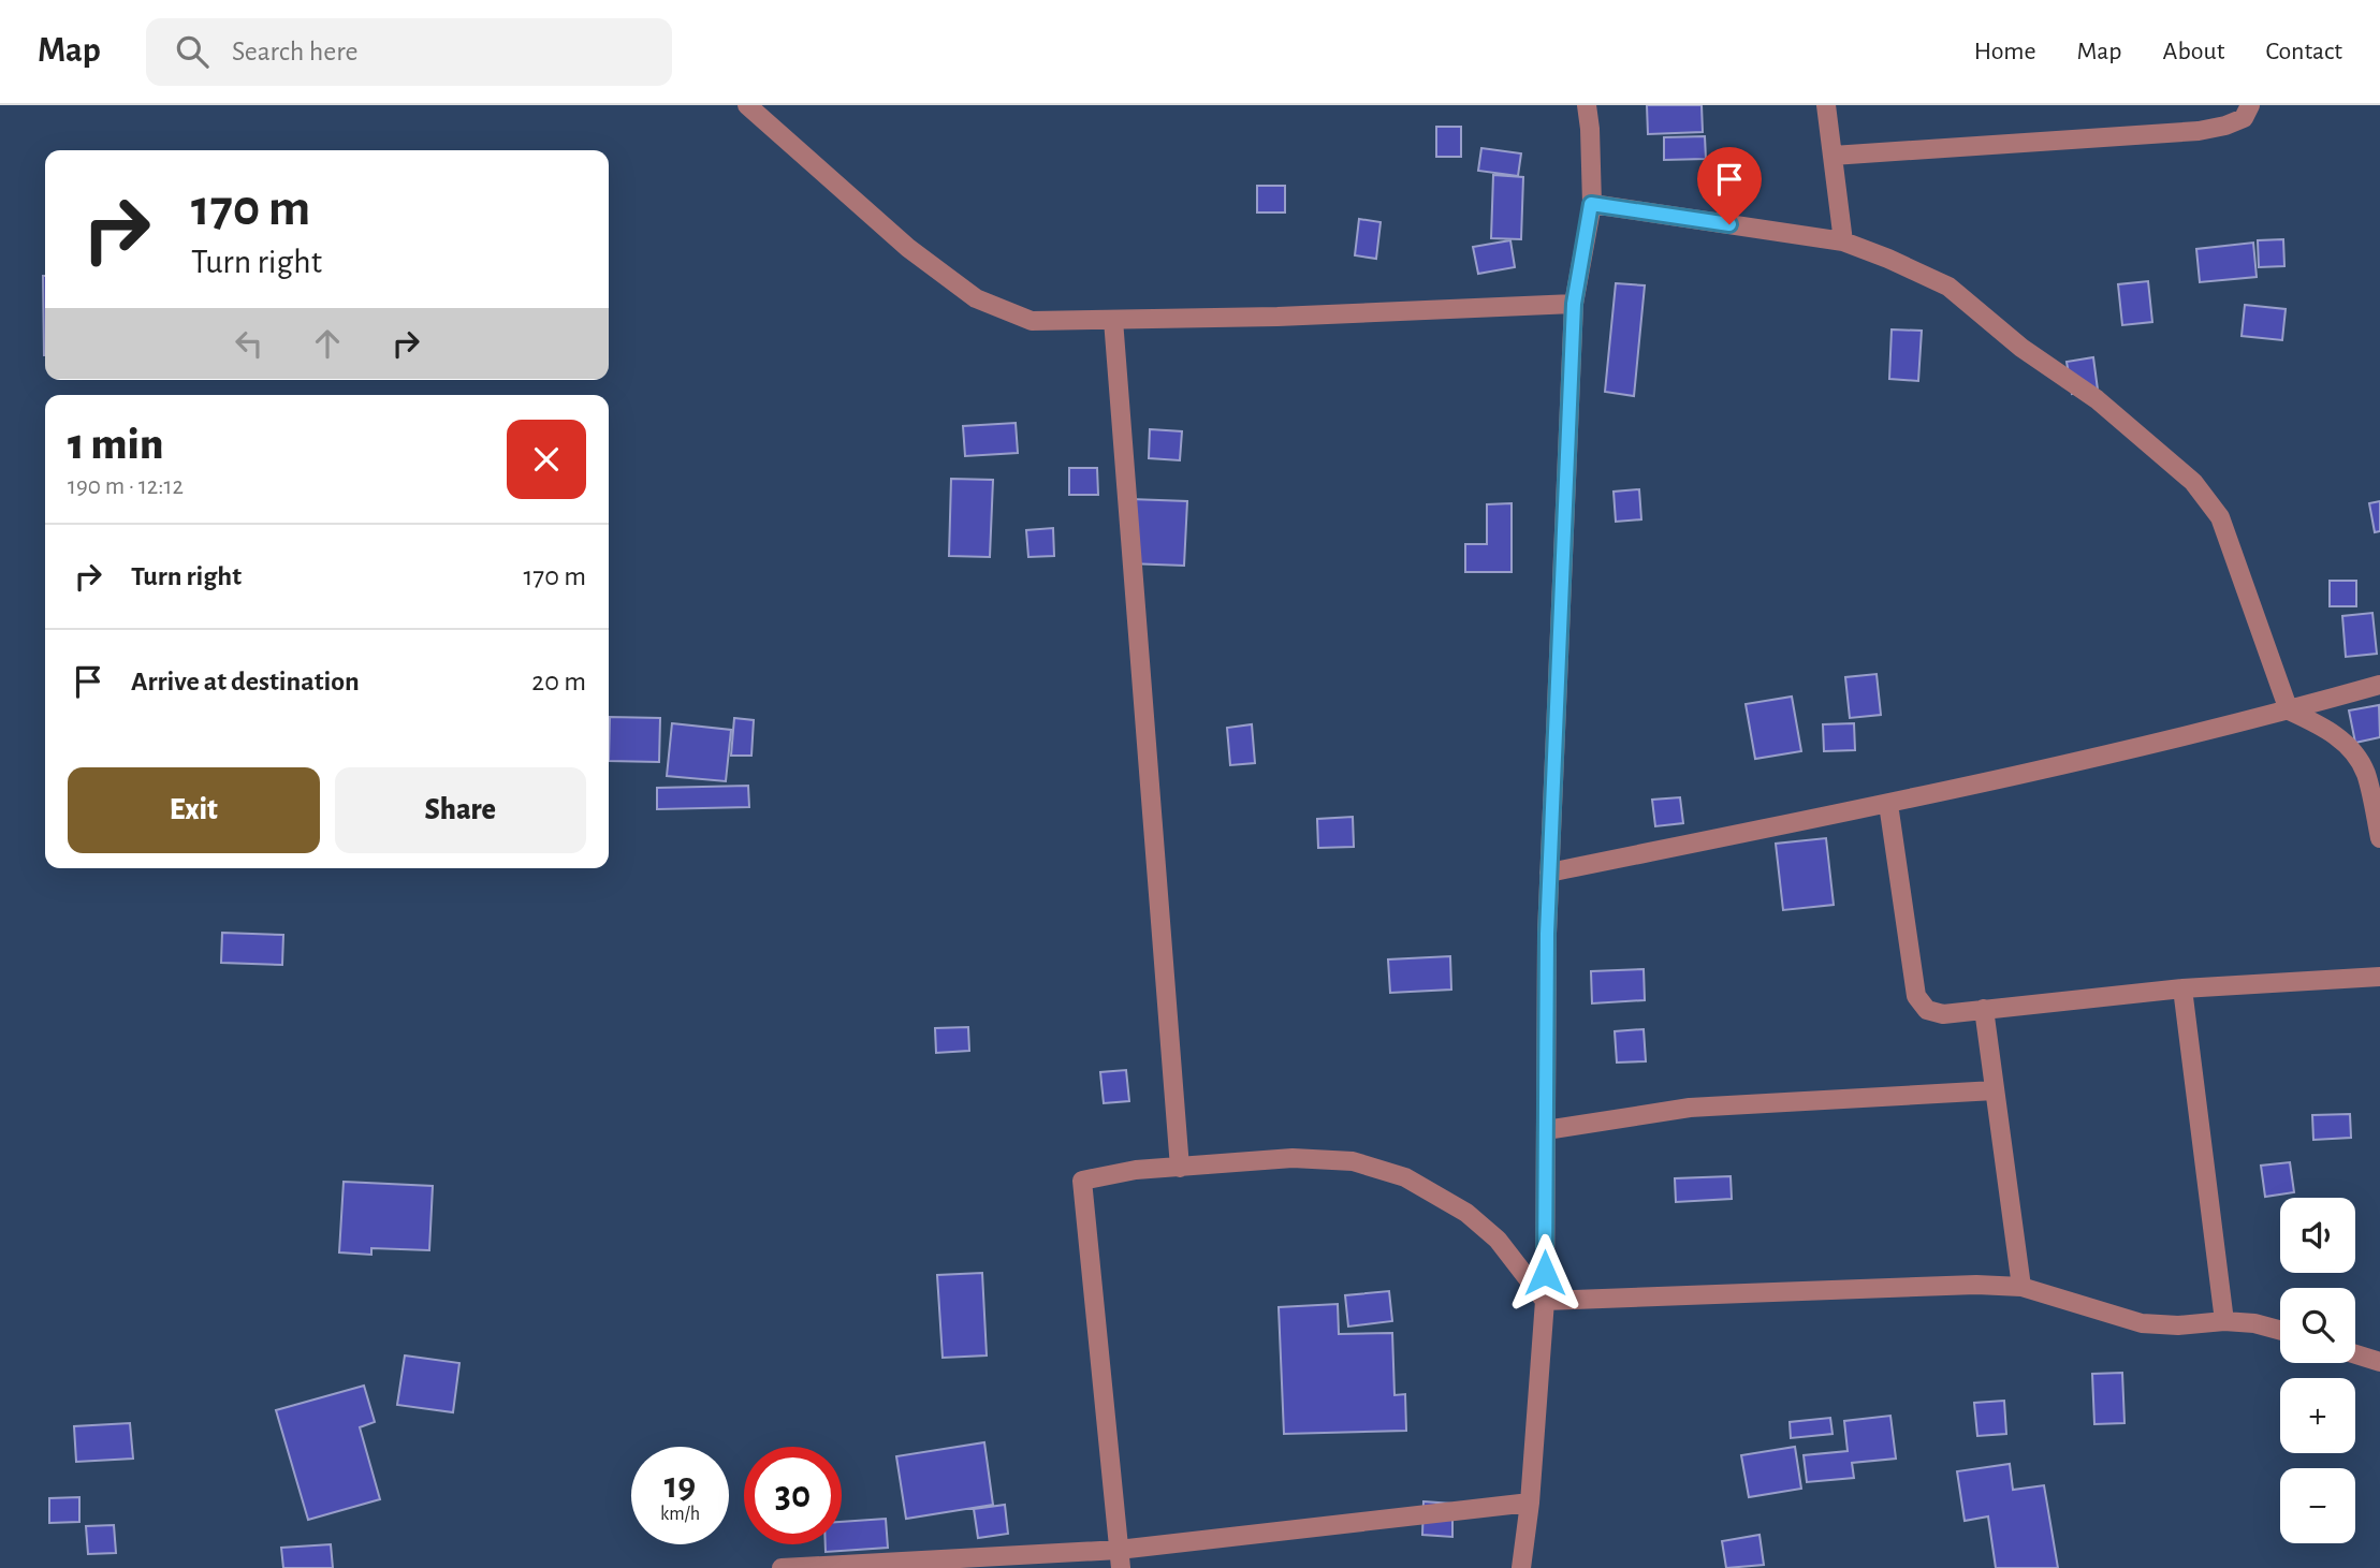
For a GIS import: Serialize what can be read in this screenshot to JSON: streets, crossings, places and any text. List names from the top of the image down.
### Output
{
  "page": {
    "header": "Map",
    "search": "Search here",
    "nav": [
      "Home",
      "Map",
      "About",
      "Contact"
    ],
    "turn": ["170 m", "Turn right"],
    "heading": ["1 min", "190 m · 12:12"],
    "list": [
      {
        "name": "Turn right",
        "value": "170 m"
      },
      {
        "name": "Arrive at destination",
        "value": "20 m"
      }
    ],
    "buttons": ["Exit", "Share"],
    "map_buttons": ["+", "−"],
    "speed": "19 km/h",
    "limit": "30"
  }
}
